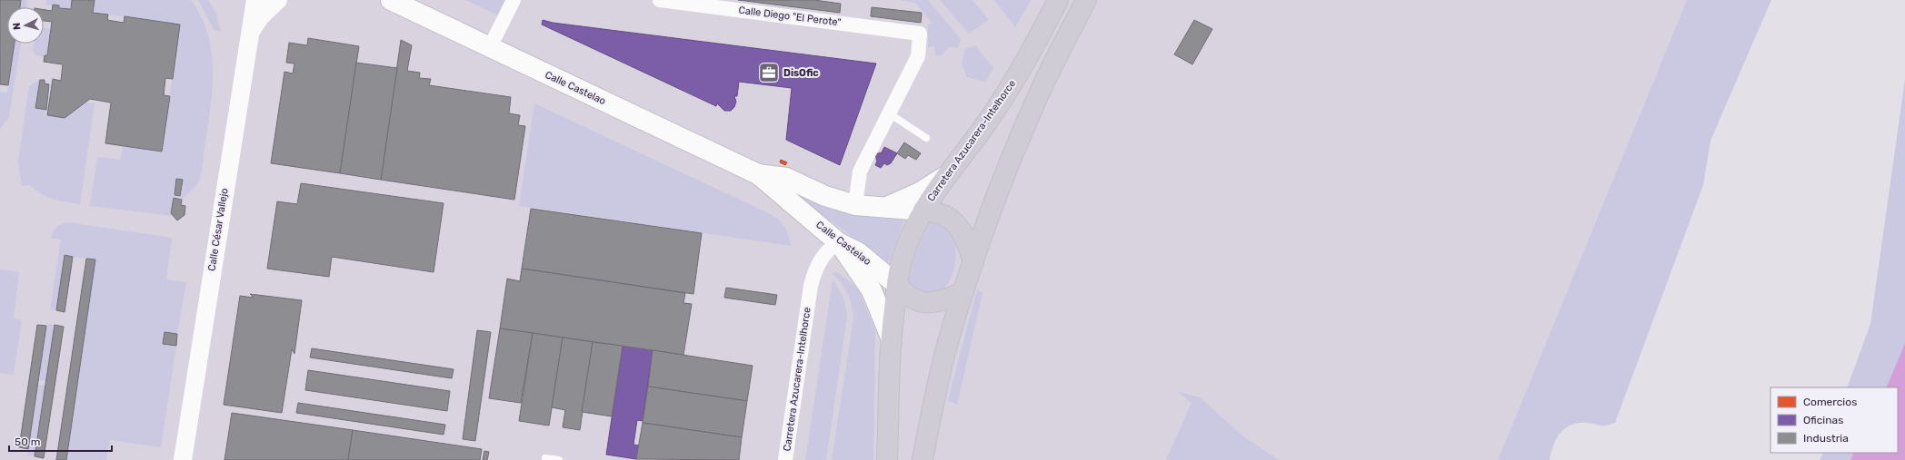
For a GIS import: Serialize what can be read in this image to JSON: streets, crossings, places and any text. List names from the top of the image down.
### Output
{
  "streets": {
    "main road": ["Calle Castelao", "Carretera Azucarera-Intelhorce"],
    "street": ["Calle Diego \"El Perote\"", "Calle César Vallejo"]
  },
  "crossings": [
    ["Calle Castelao", "Carretera Azucarera-Intelhorce"]
  ],
  "places": {
    "office": ["DisOfic"]
  },
  "legend": ["Comercios", "Oficinas", "Industria"],
  "scale_bar": "50 m",
  "north": "left"
}
